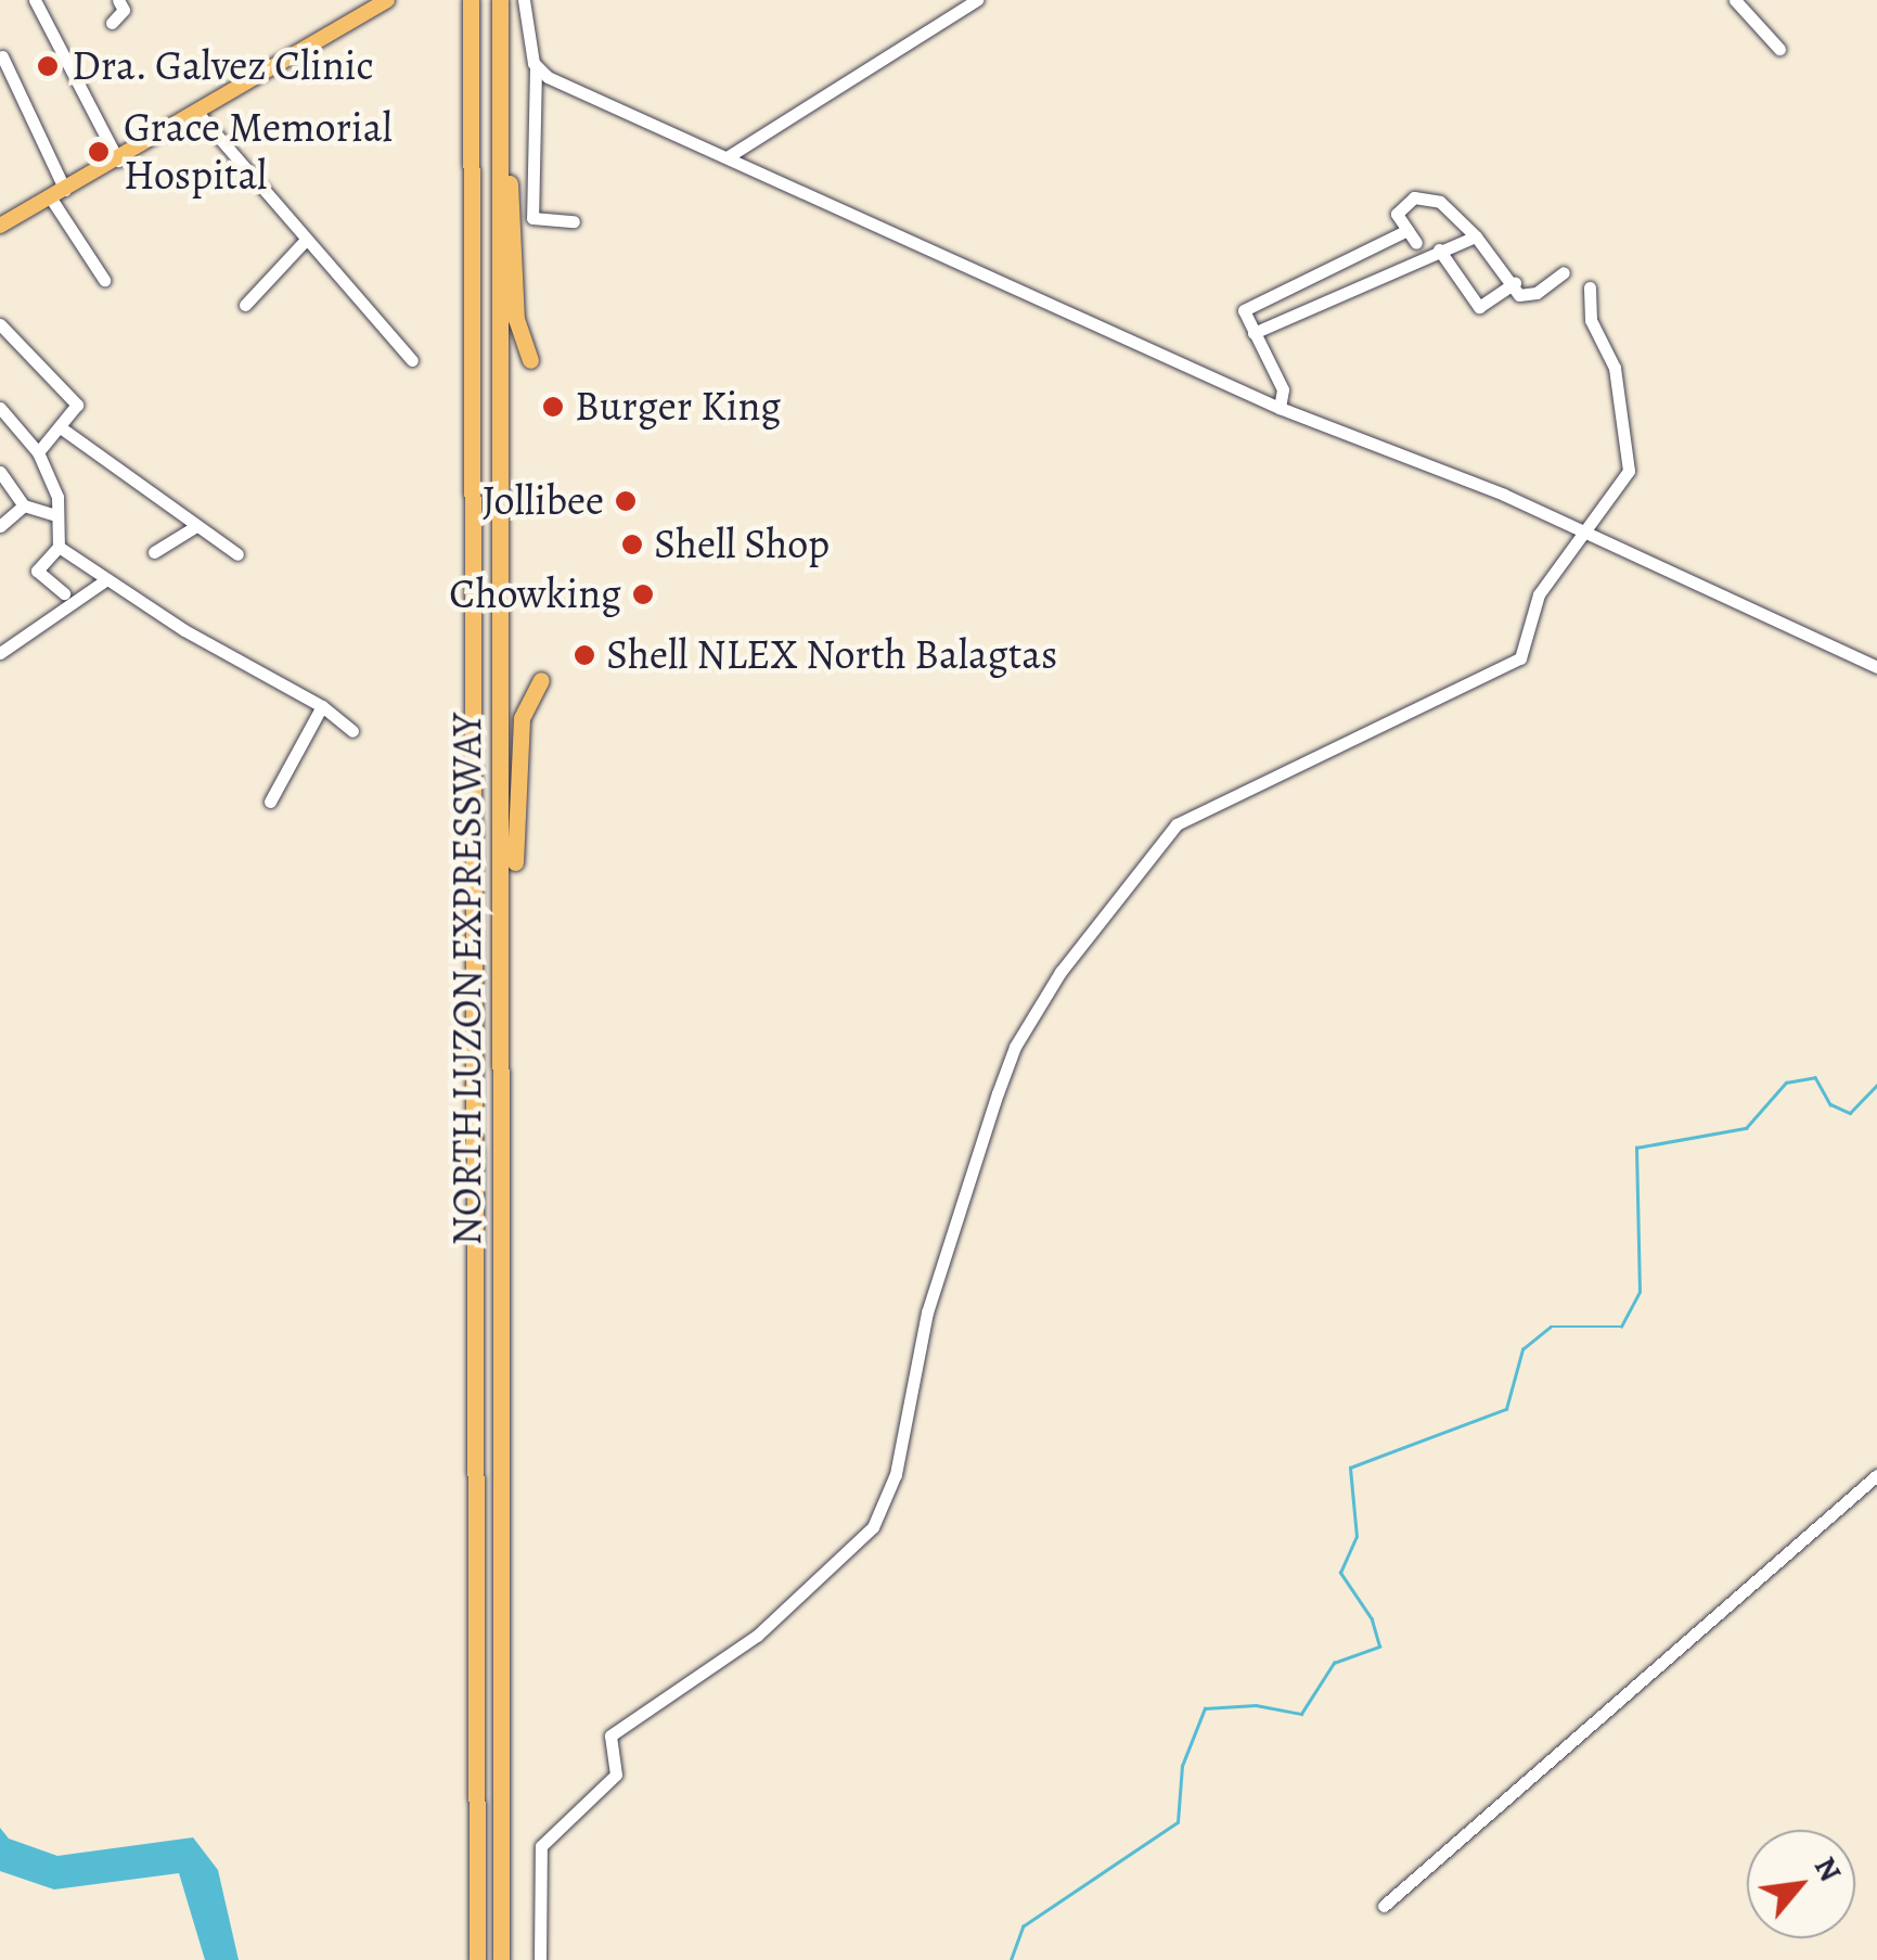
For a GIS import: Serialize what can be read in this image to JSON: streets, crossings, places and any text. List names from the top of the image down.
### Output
{
  "streets": {
    "highway": ["NORTH LUZON EXPRESSWAY"]
  },
  "places": [
    "Dra. Galvez Clinic",
    "Grace Memorial Hospital",
    "Burger King",
    "Jollibee",
    "Shell Shop",
    "Chowking",
    "Shell NLEX North Balagtas"
  ],
  "north": "top right"
}
